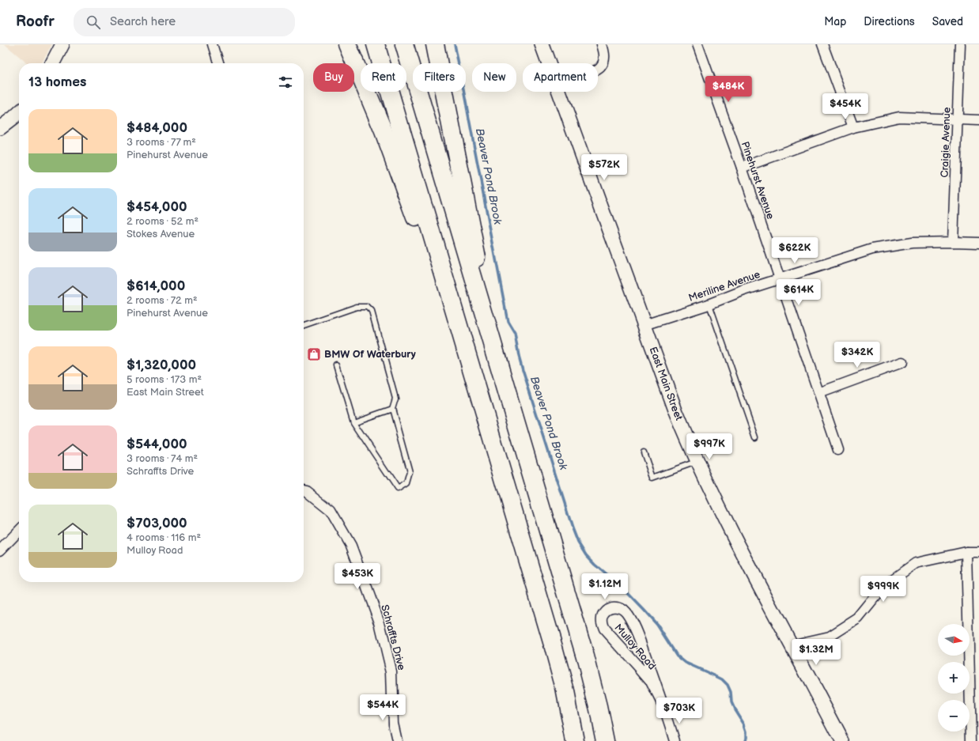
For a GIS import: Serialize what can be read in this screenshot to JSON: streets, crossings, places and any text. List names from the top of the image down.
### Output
{
  "streets": {
    "main road": ["East Main Street"],
    "street": [
      "Craigie Avenue",
      "Pinehurst Avenue",
      "Meriline Avenue",
      "Schraffts Drive",
      "Mulloy Road"
    ]
  },
  "crossings": [
    ["Craigie Avenue", "Meriline Avenue"],
    ["Pinehurst Avenue", "Meriline Avenue"],
    ["Meriline Avenue", "East Main Street"]
  ],
  "water": ["Beaver Pond Brook"],
  "places": {
    "shop": ["BMW Of Waterbury"]
  },
  "north": "right",
  "page": {
    "header": "Roofr",
    "search": "Search here",
    "nav": ["Map", "Directions", "Saved"],
    "chip": [
      "Buy",
      "Rent",
      "Filters",
      "New",
      "Apartment"
    ],
    "heading": "13 homes",
    "price": [
      "$484K",
      "$454K",
      "$572K",
      "$622K",
      "$614K",
      "$342K",
      "$997K",
      "$453K",
      "$1.12M",
      "$999K",
      "$1.32M",
      "$544K",
      "$703K"
    ],
    "list": [
      {
        "name": "$484,000",
        "note": "3 rooms · 77 m² · Pinehurst Avenue"
      },
      {
        "name": "$454,000",
        "note": "2 rooms · 52 m² · Stokes Avenue"
      },
      {
        "name": "$614,000",
        "note": "2 rooms · 72 m² · Pinehurst Avenue"
      },
      {
        "name": "$1,320,000",
        "note": "5 rooms · 173 m² · East Main Street"
      },
      {
        "name": "$544,000",
        "note": "3 rooms · 74 m² · Schraffts Drive"
      },
      {
        "name": "$703,000",
        "note": "4 rooms · 116 m² · Mulloy Road"
      }
    ],
    "map_buttons": ["+", "−"]
  }
}
